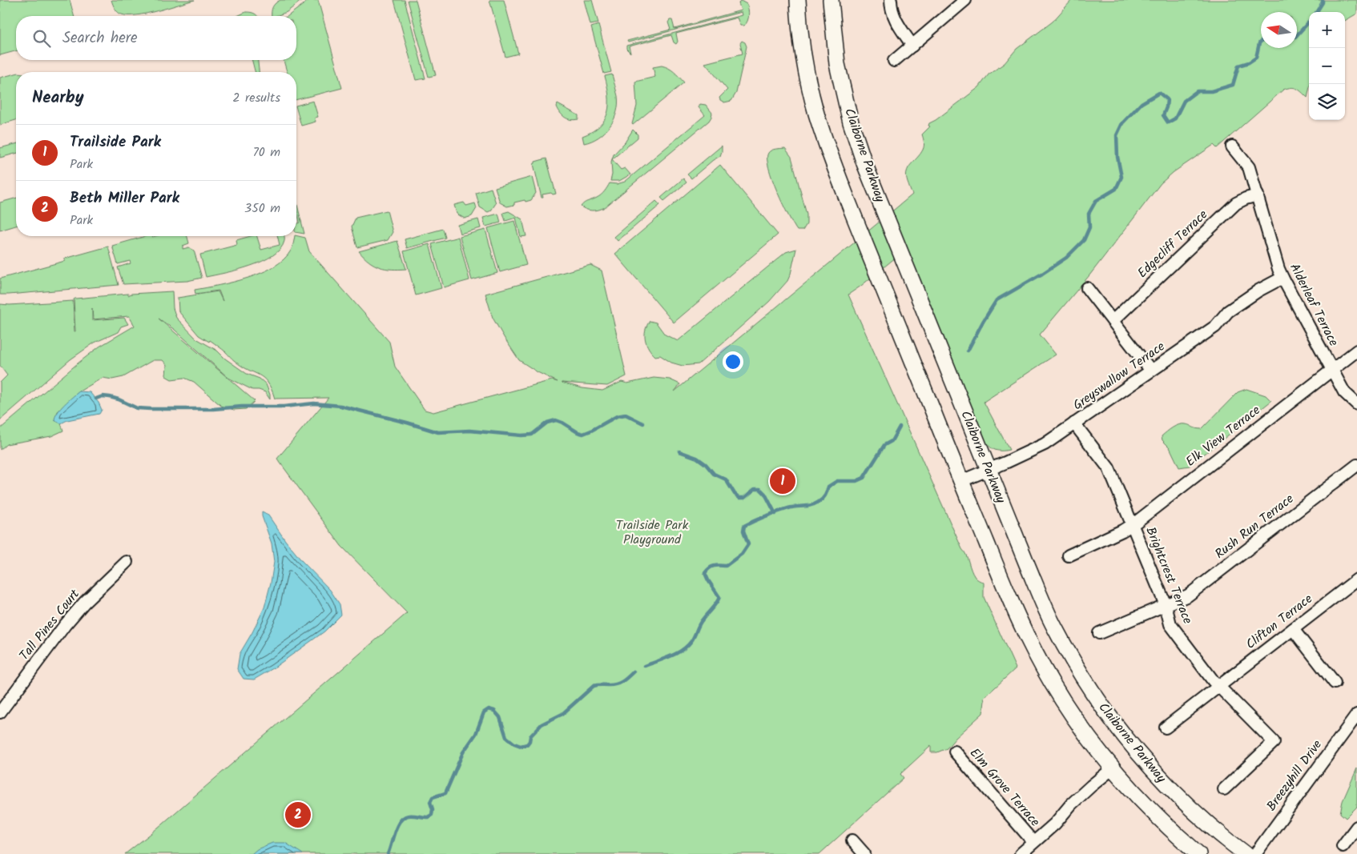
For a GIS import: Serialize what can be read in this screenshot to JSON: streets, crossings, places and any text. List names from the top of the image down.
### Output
{
  "streets": {
    "main road": ["Claiborne Parkway"],
    "street": [
      "Edgecliff Terrace",
      "Alderleaf Terrace",
      "Greyswallow Terrace",
      "Elk View Terrace",
      "Rush Run Terrace",
      "Brightcrest Terrace",
      "Clifton Terrace",
      "Tall Pines Court",
      "Breezyhill Drive",
      "Elm Grove Terrace"
    ]
  },
  "crossings": [
    ["Claiborne Parkway", "Greyswallow Terrace"],
    ["Edgecliff Terrace", "Alderleaf Terrace"],
    ["Alderleaf Terrace", "Greyswallow Terrace"],
    ["Alderleaf Terrace", "Elk View Terrace"],
    ["Greyswallow Terrace", "Brightcrest Terrace"],
    ["Elk View Terrace", "Brightcrest Terrace"],
    ["Rush Run Terrace", "Brightcrest Terrace"],
    ["Brightcrest Terrace", "Clifton Terrace"]
  ],
  "parks": ["Trailside Park Playground"],
  "north": "left",
  "page": {
    "map_buttons": ["+", "−"],
    "search": "Search here",
    "heading": ["Nearby", "2 results"],
    "list": [
      {
        "mark": "1",
        "name": "Trailside Park",
        "note": "Park",
        "value": "70 m"
      },
      {
        "mark": "2",
        "name": "Beth Miller Park",
        "note": "Park",
        "value": "350 m"
      }
    ],
    "pins": ["1", "2"]
  }
}
